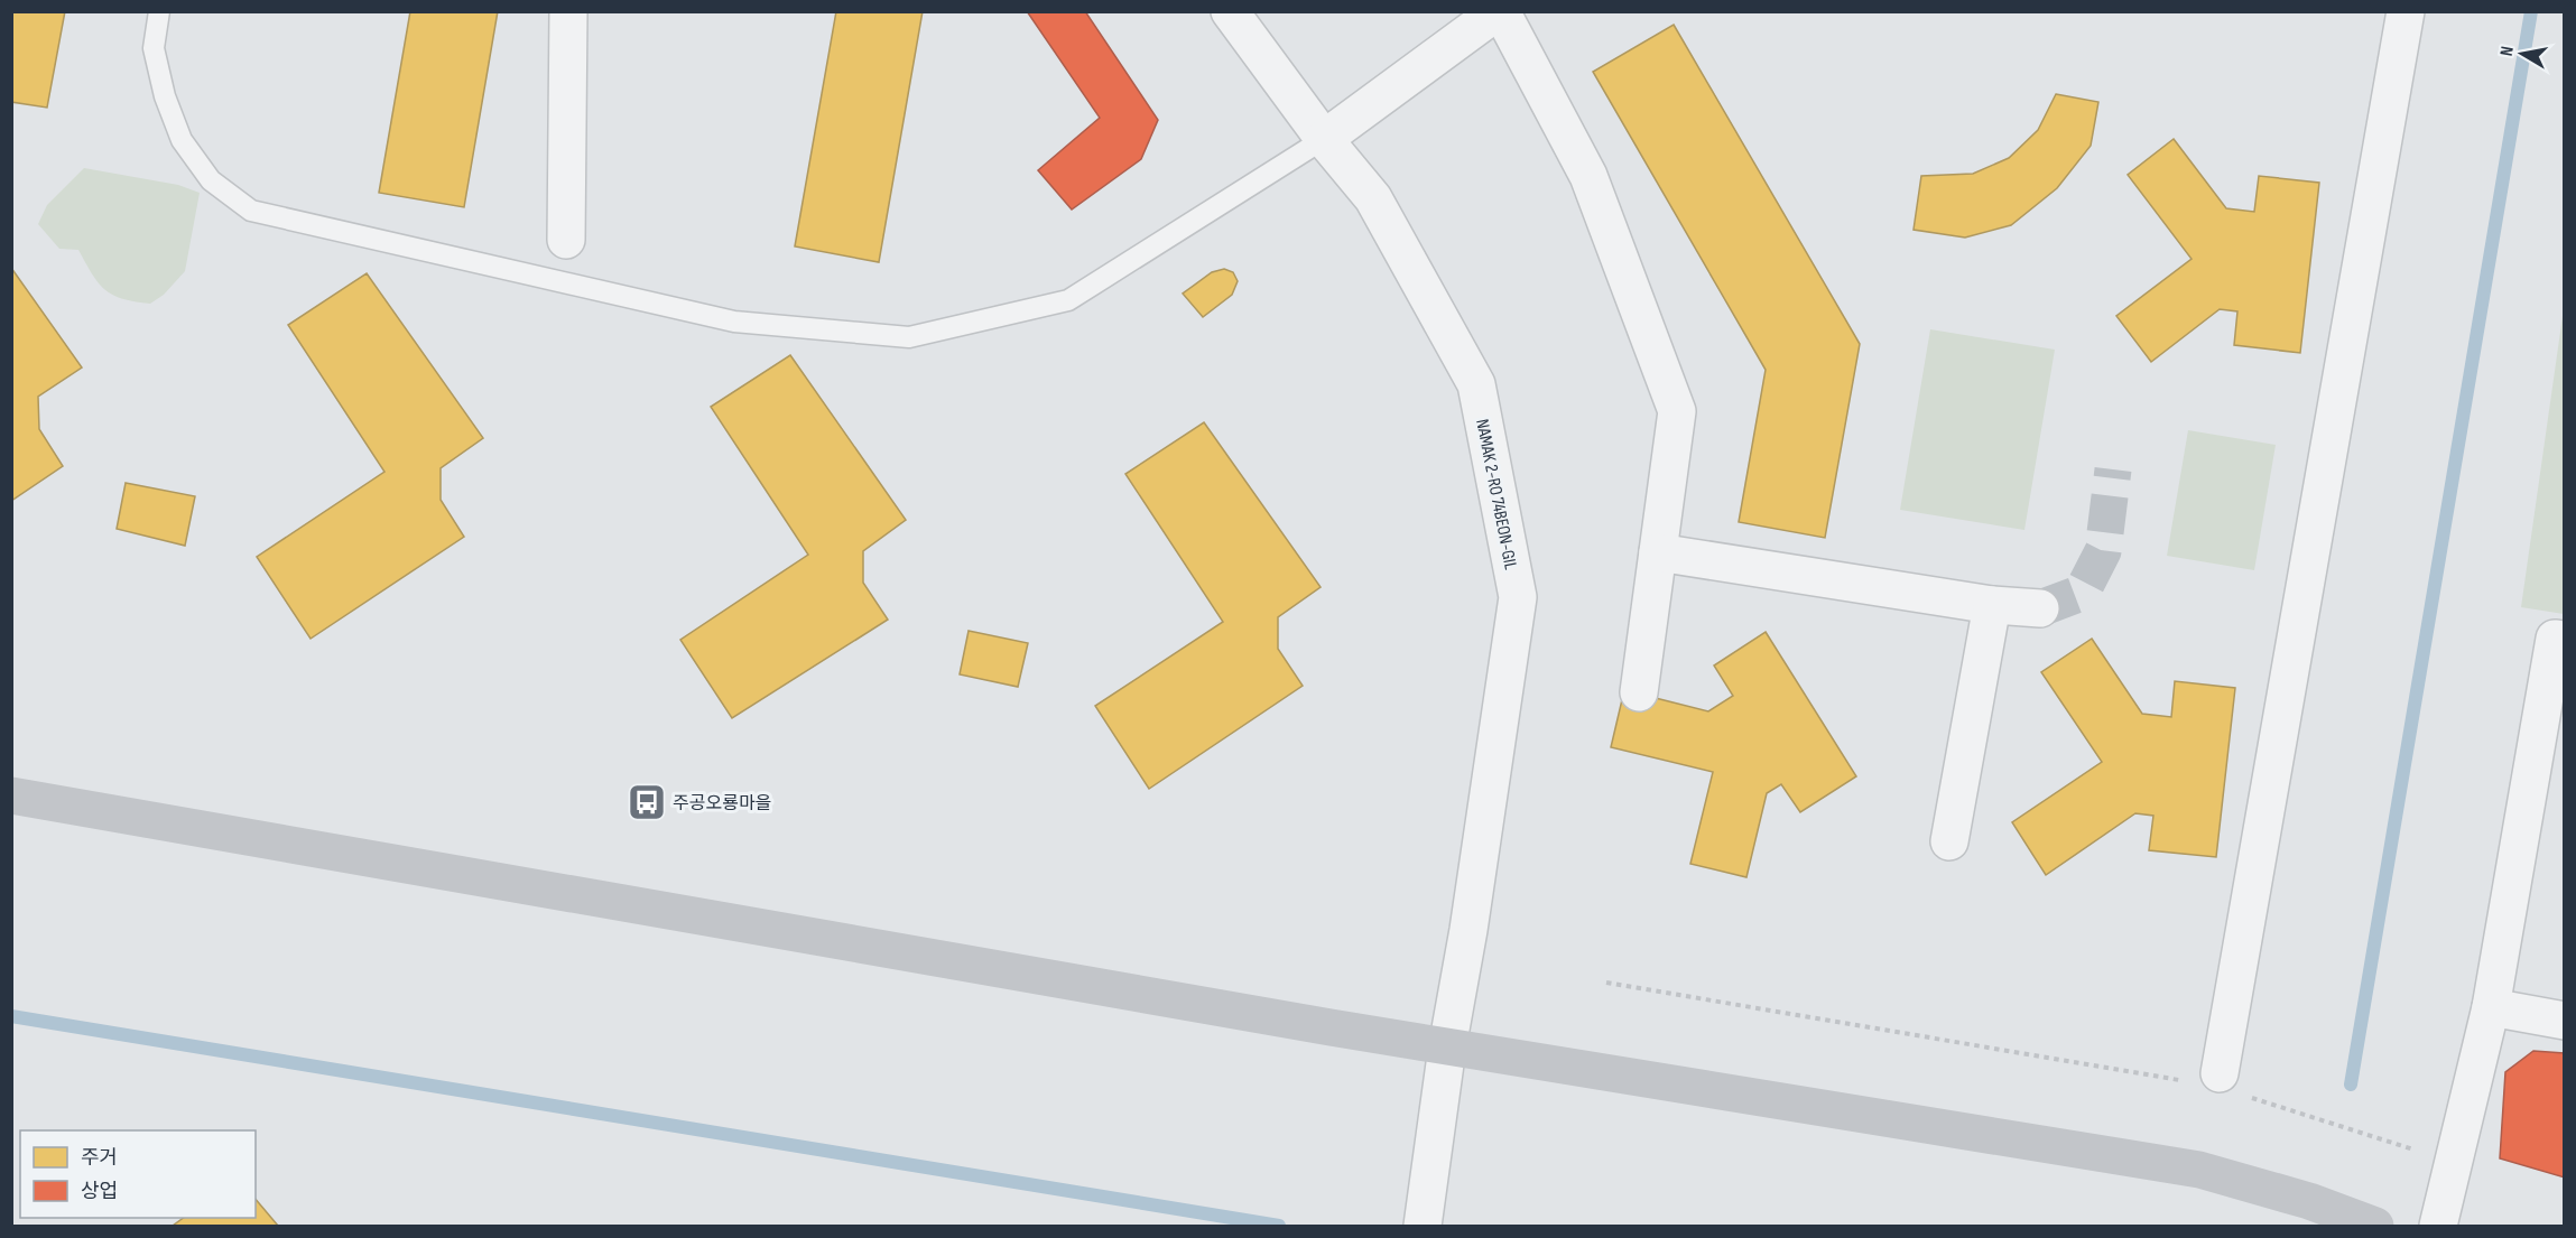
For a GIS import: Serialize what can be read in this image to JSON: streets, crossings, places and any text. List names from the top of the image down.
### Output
{
  "streets": {
    "street": ["NAMAK 2-RO 74BEON-GIL"]
  },
  "places": {
    "bus stop": ["주공오룡마을"]
  },
  "legend": ["주거", "상업"],
  "north": "left"
}
